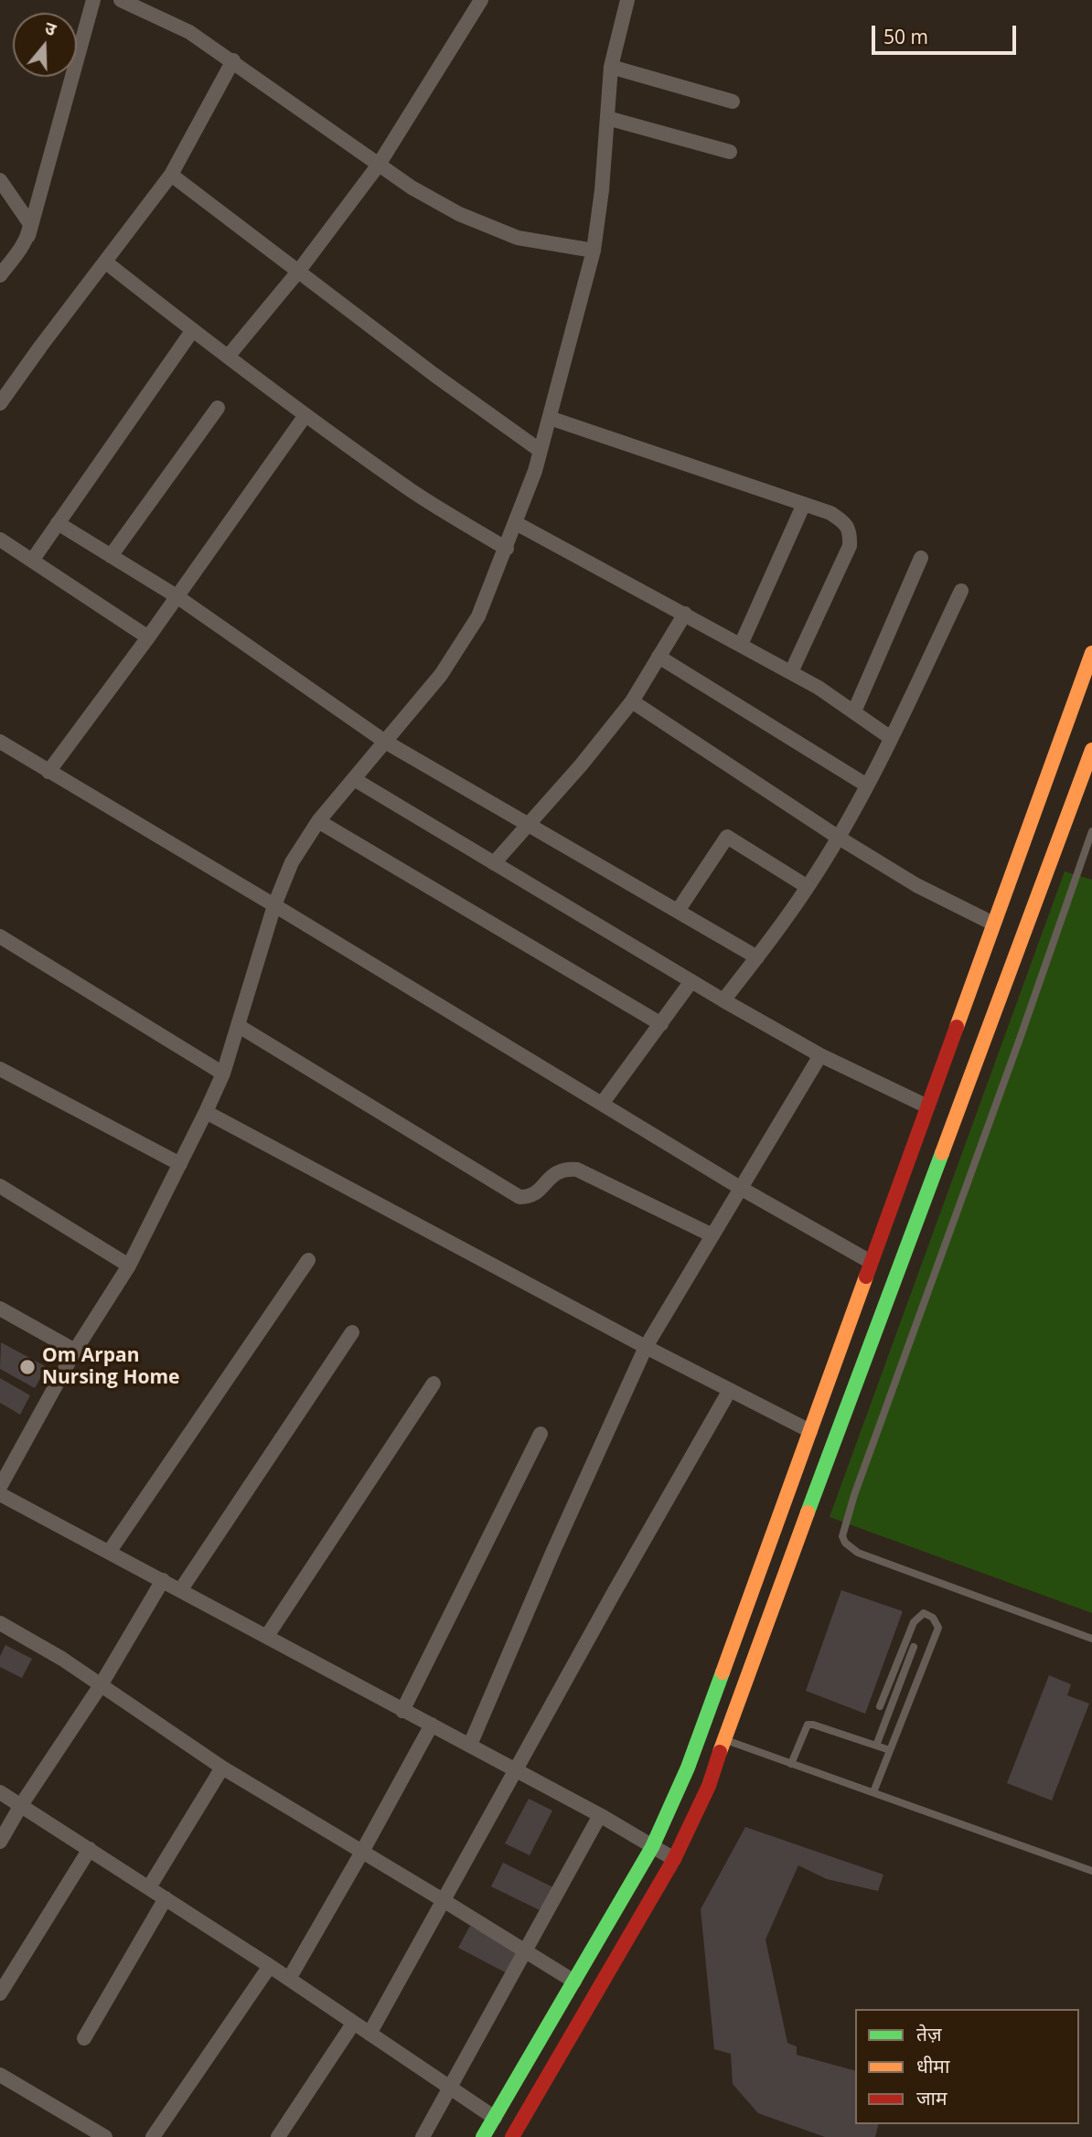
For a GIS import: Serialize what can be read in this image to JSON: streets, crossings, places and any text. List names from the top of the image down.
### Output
{
  "places": ["Om Arpan Nursing Home"],
  "legend": ["तेज़", "धीमा", "जाम"],
  "scale_bar": "50 m",
  "north": "top"
}
